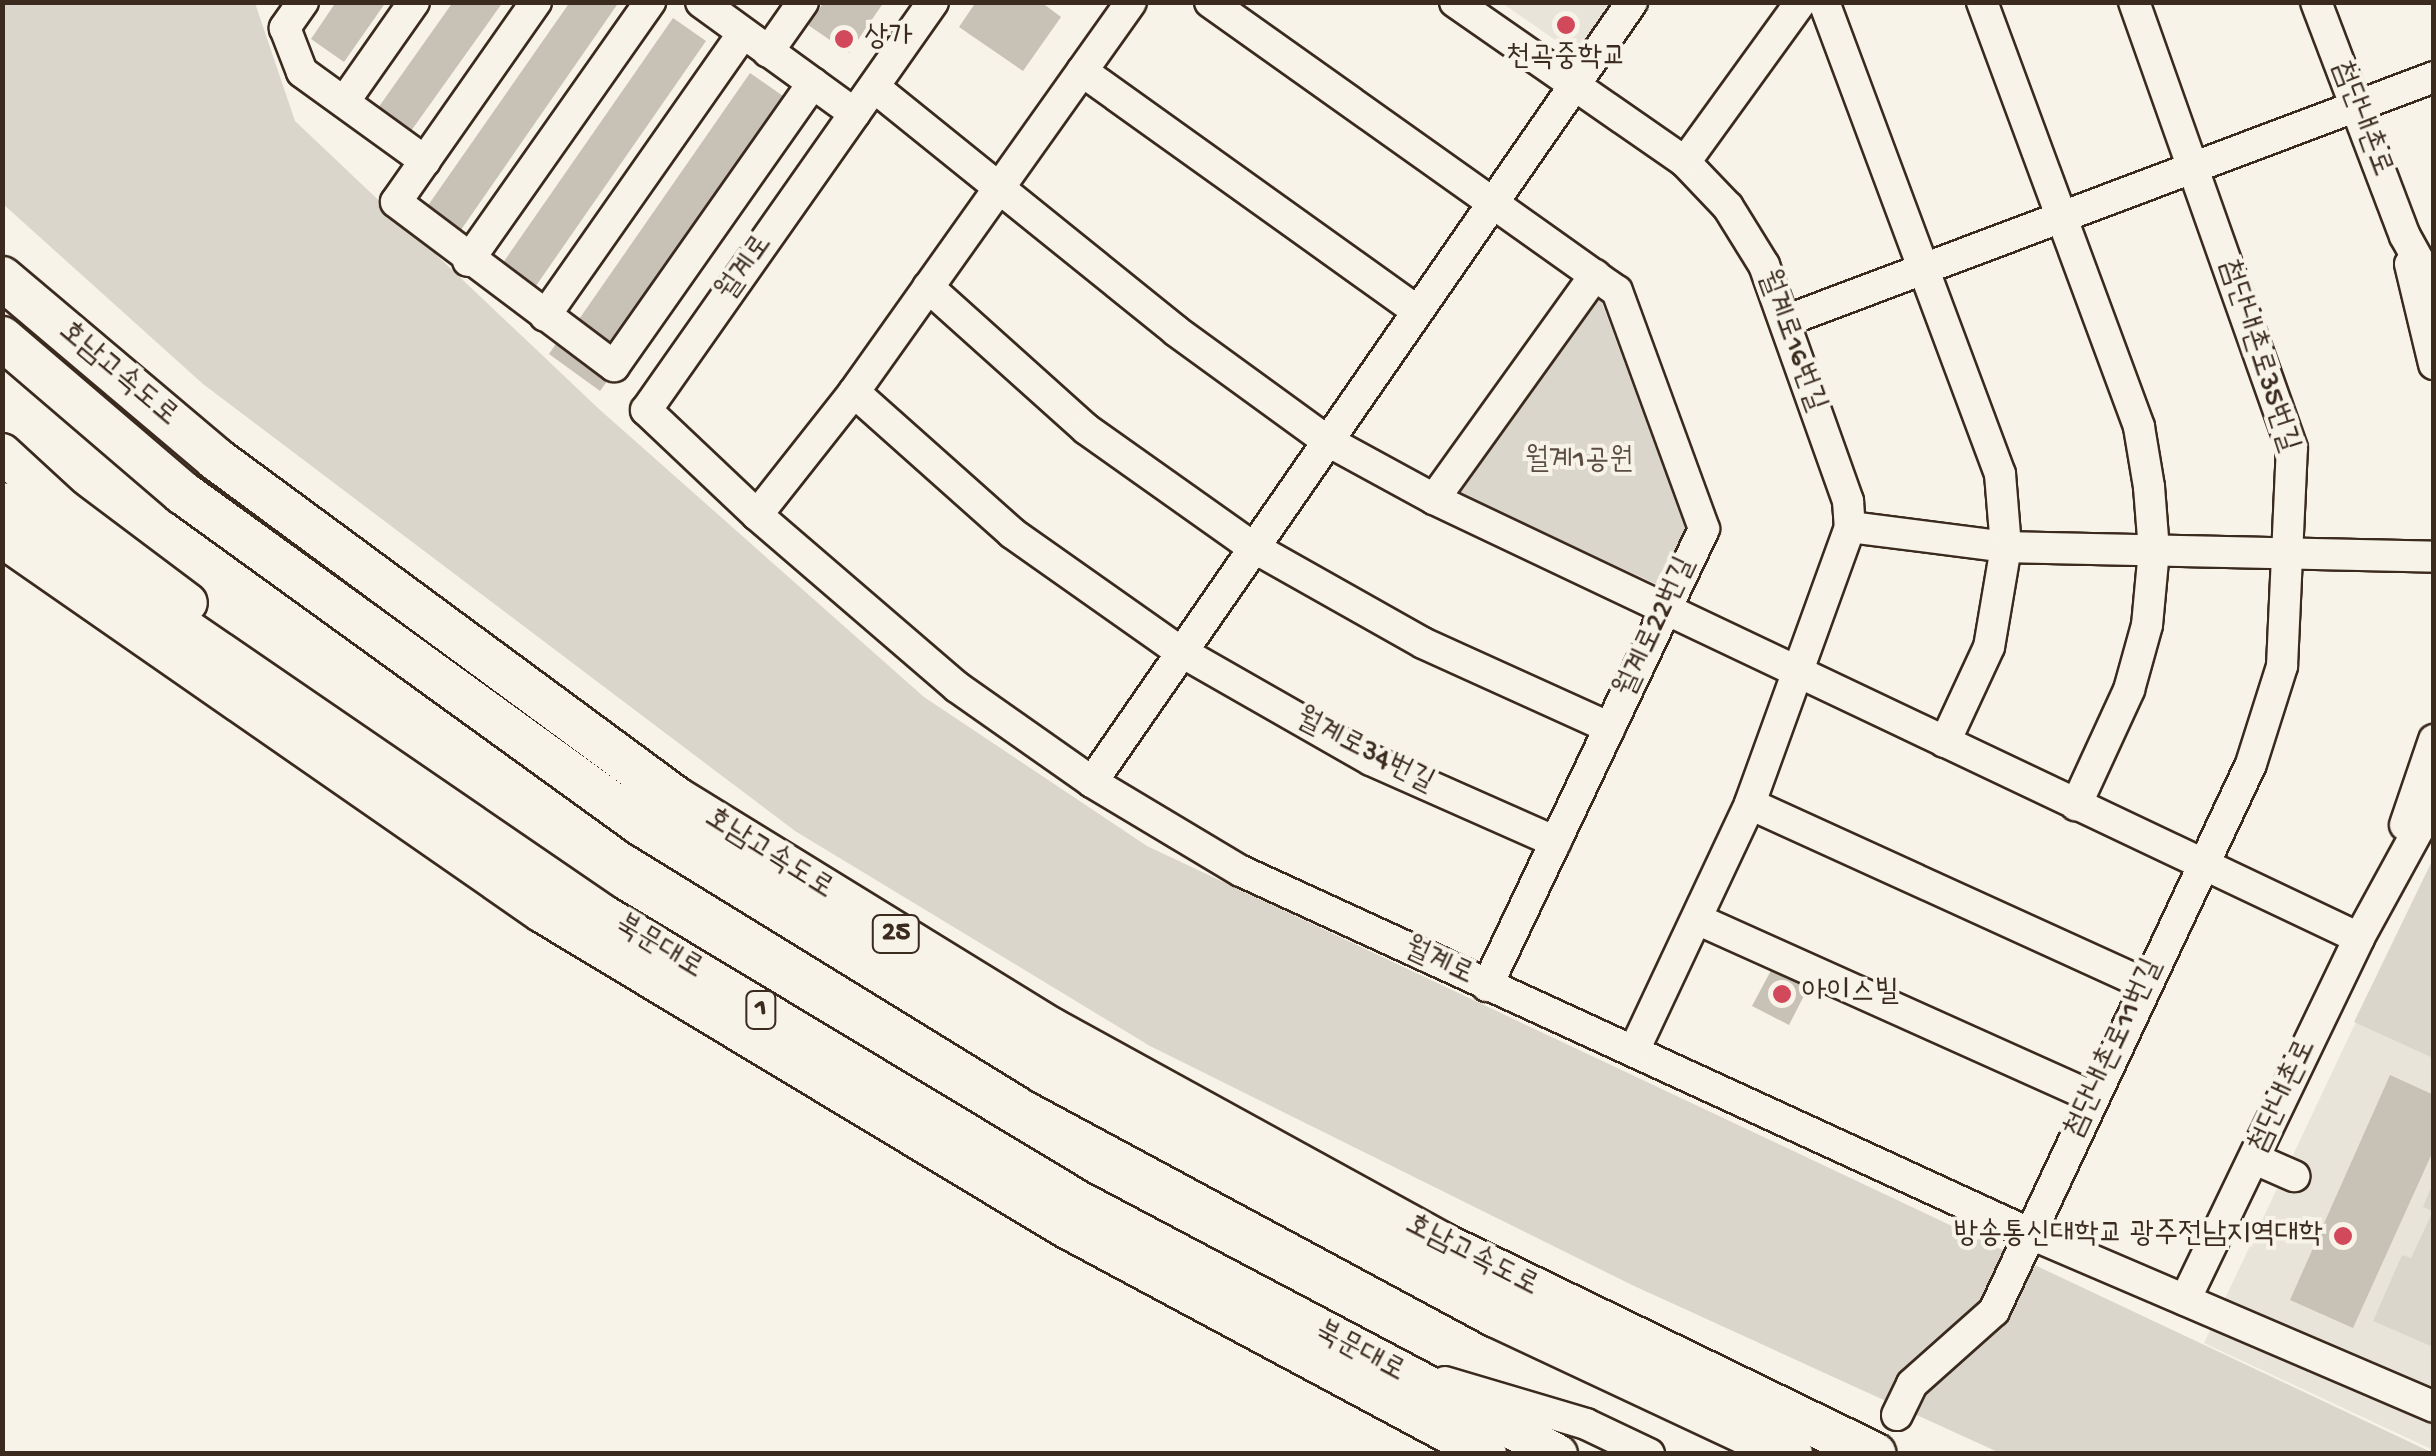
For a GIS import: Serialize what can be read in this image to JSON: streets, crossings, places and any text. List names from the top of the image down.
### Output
{
  "streets": {
    "highway": ["호남고속도로", "25"],
    "main road": ["북문대로", "1"],
    "street": [
      "첨단내촌로",
      "월계로",
      "월계로16번길",
      "첨단내촌로35번길",
      "월계로22번길",
      "월계로34번길",
      "첨단내촌로11번길"
    ]
  },
  "crossings": [
    ["첨단내촌로", "월계로"],
    ["월계로", "월계로22번길"],
    ["월계로", "첨단내촌로11번길"],
    ["첨단내촌로35번길", "첨단내촌로11번길"],
    ["월계로22번길", "월계로34번길"]
  ],
  "parks": ["월계1공원"],
  "places": [
    "천곡중학교",
    "상가",
    "아이스빌",
    "방송통신대학교 광주전남지역대학"
  ]
}
